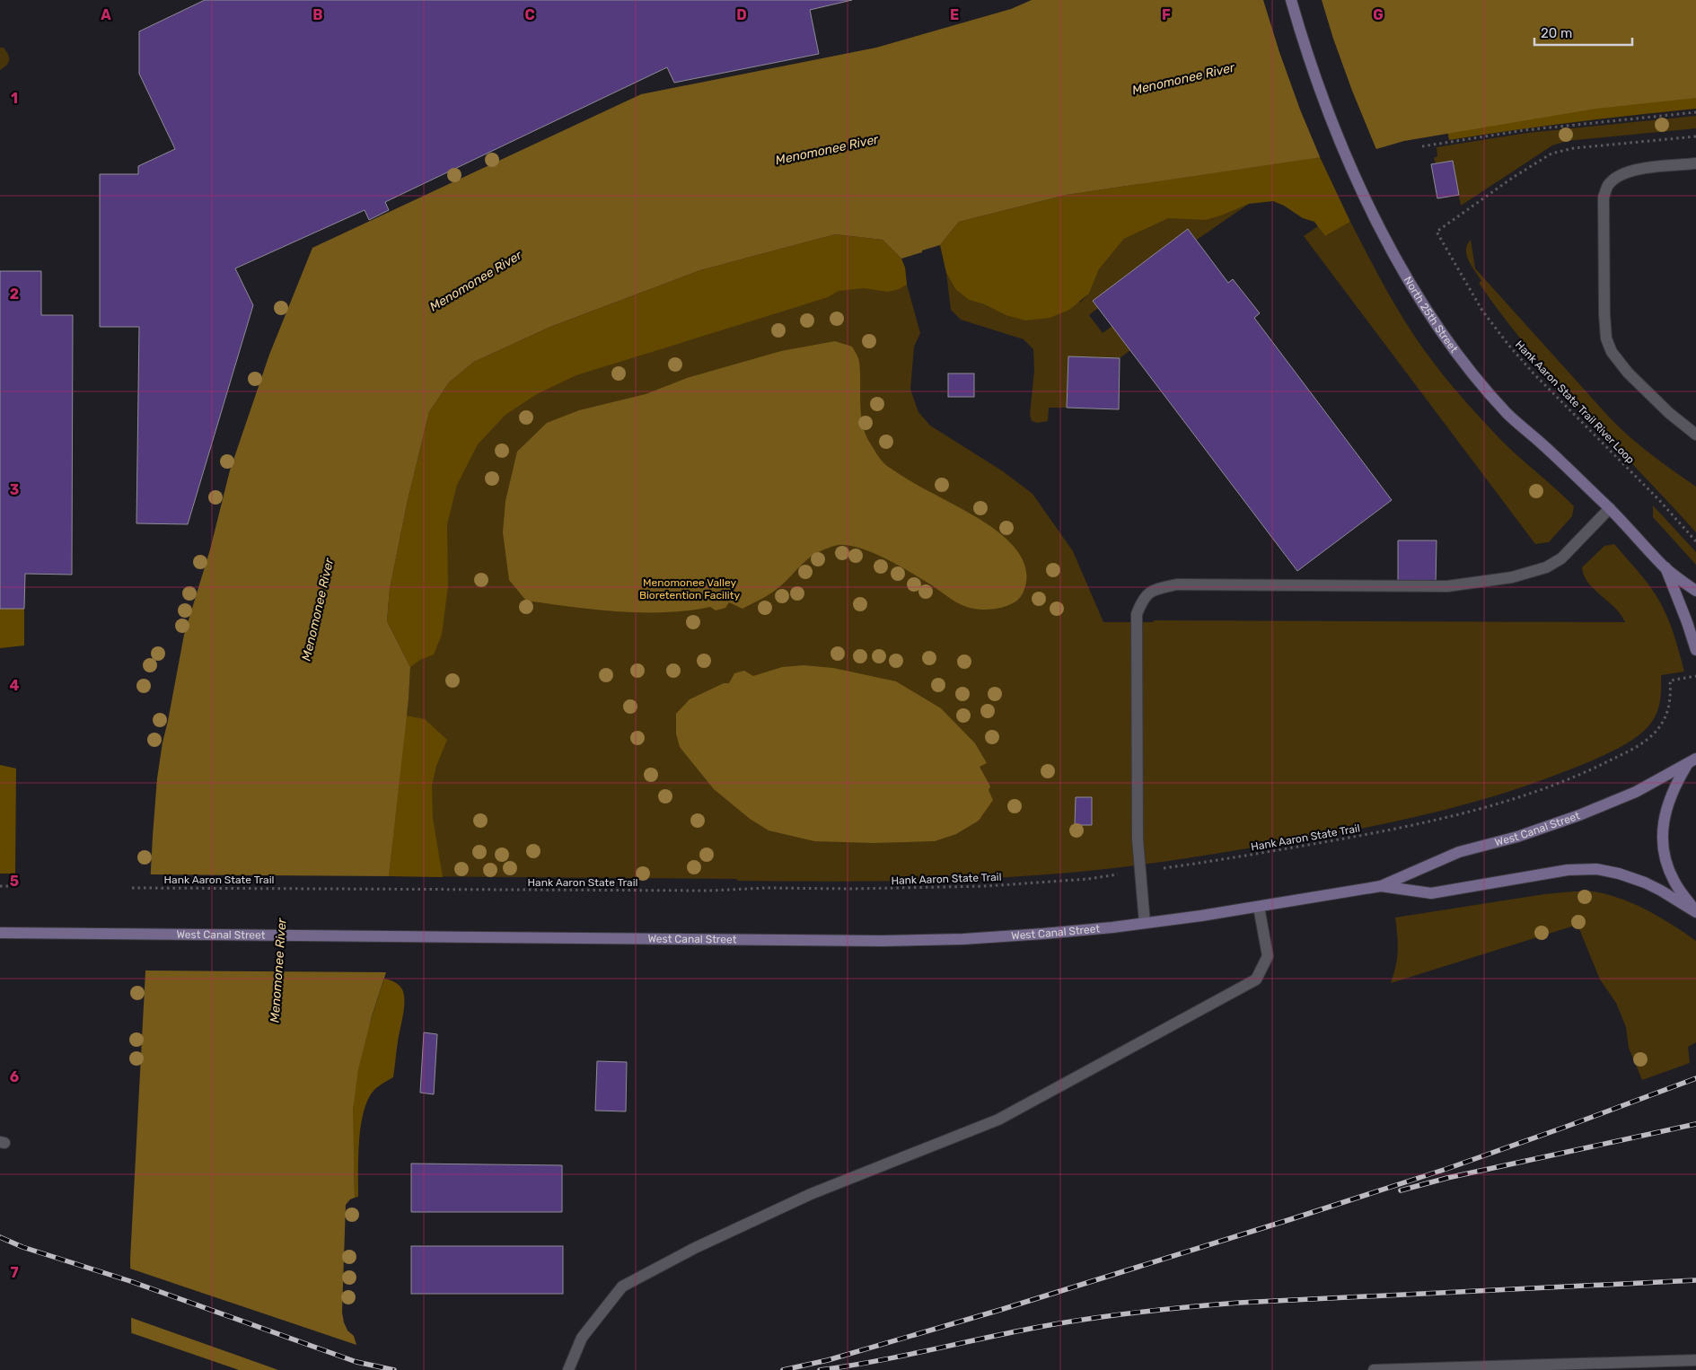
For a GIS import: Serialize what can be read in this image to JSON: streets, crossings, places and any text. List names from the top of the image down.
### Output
{
  "streets": {
    "street": ["North 25th Street", "West Canal Street"],
    "path": ["Hank Aaron State Trail River Loop", "Hank Aaron State Trail"]
  },
  "water": ["Menomonee River"],
  "parks": ["Menomonee Valley Bioretention Facility"],
  "scale_bar": "20 m",
  "grid": {
    "columns": [
      "A",
      "B",
      "C",
      "D",
      "E",
      "F",
      "G"
    ],
    "rows": [
      "1",
      "2",
      "3",
      "4",
      "5",
      "6",
      "7"
    ]
  }
}
